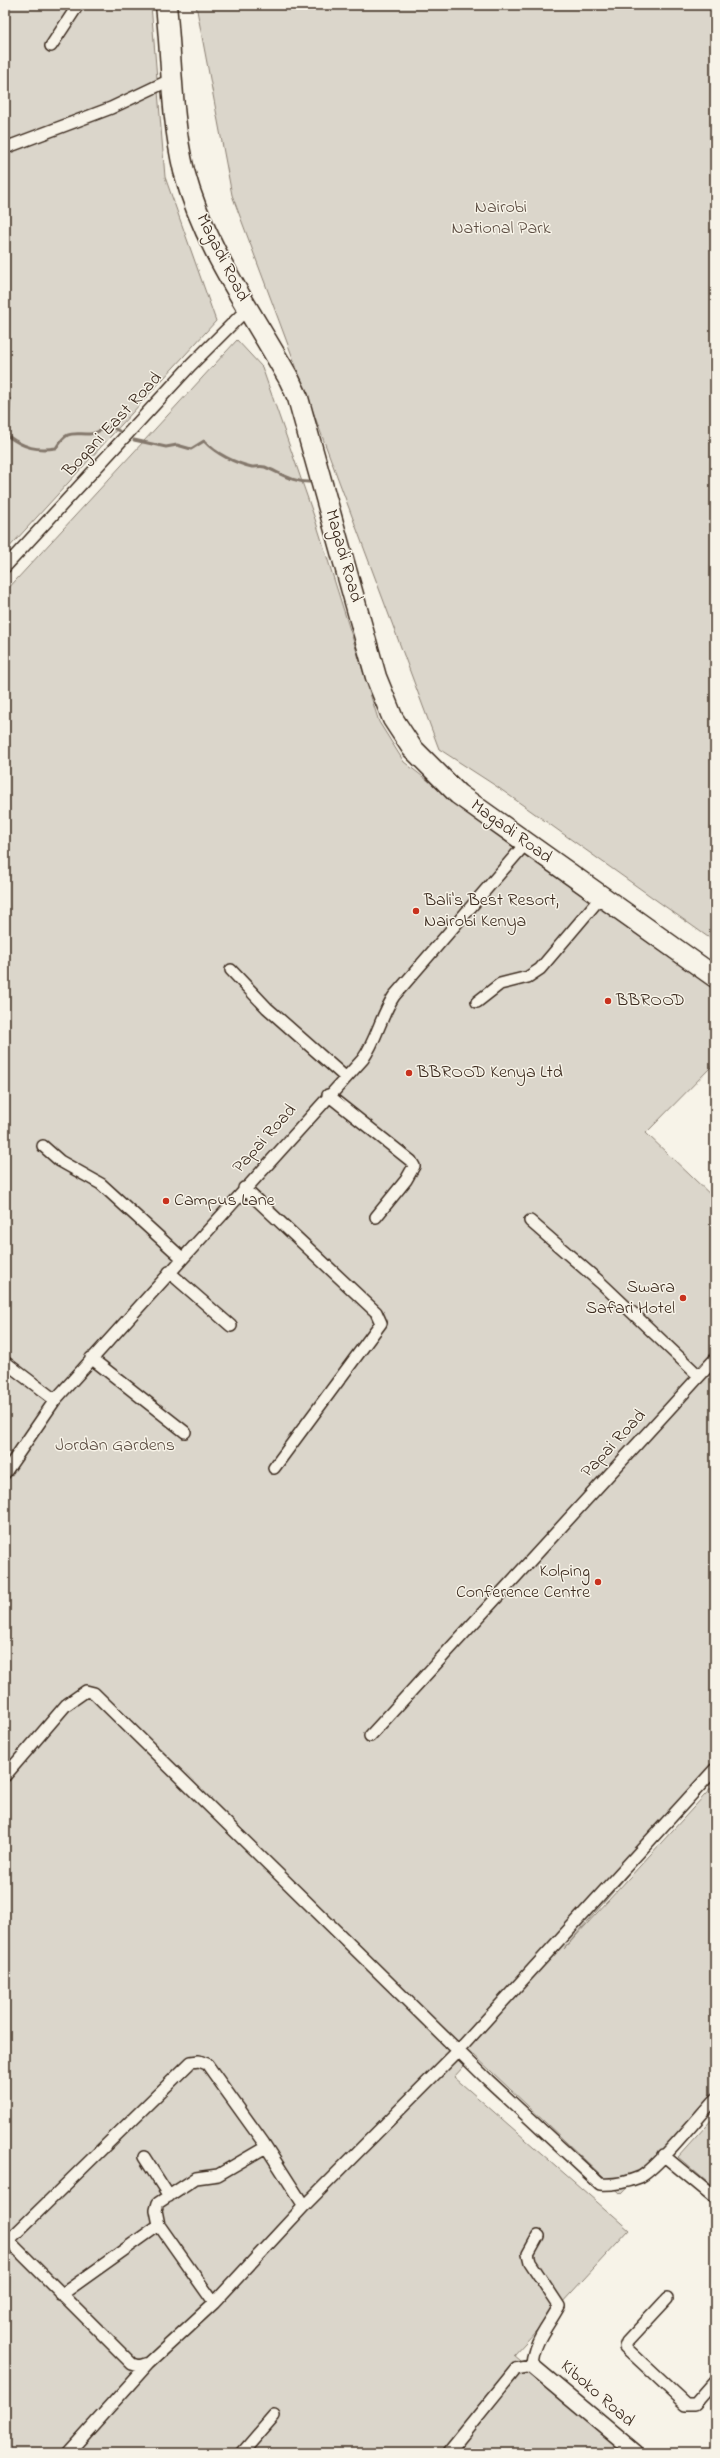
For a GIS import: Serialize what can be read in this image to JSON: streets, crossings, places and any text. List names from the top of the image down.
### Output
{
  "streets": {
    "highway": ["Magadi Road"],
    "street": ["Bogani East Road", "Papai Road", "Kiboko Road"]
  },
  "crossings": [
    ["Magadi Road", "Bogani East Road"],
    ["Magadi Road", "Papai Road"]
  ],
  "parks": ["Nairobi National Park", "Jordan Gardens"],
  "places": [
    "Bali's Best Resort, Nairobi Kenya",
    "BBROOD",
    "BBROOD Kenya Ltd",
    "Campus Lane",
    "Swara Safari Hotel",
    "Kolping Conference Centre"
  ]
}
